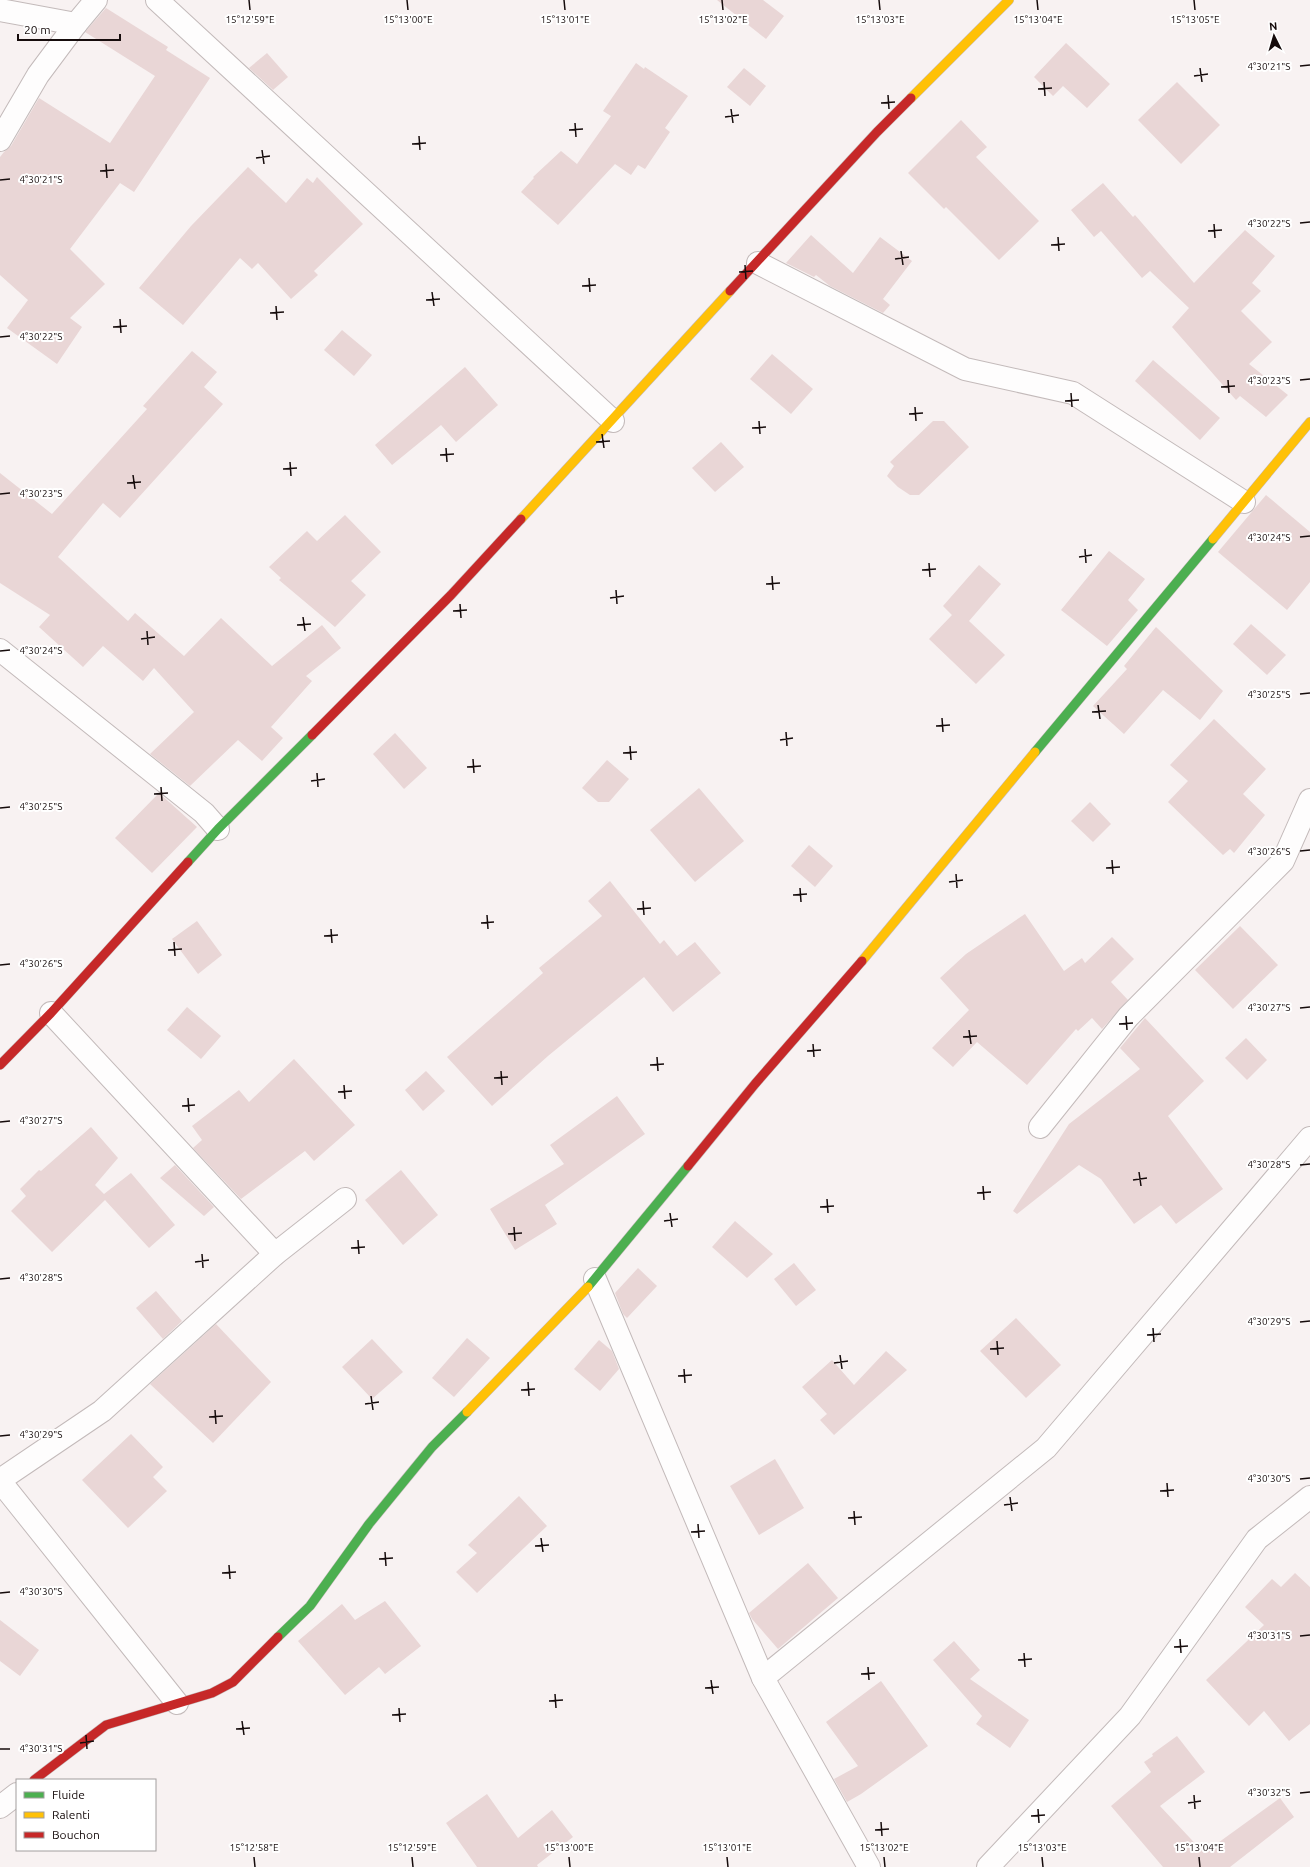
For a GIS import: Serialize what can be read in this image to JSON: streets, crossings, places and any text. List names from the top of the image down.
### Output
{
  "legend": ["Fluide", "Ralenti", "Bouchon"],
  "scale_bar": "20 m",
  "north": "top",
  "coordinates": [
    "15°12'59\"E",
    "15°13'00\"E",
    "15°13'01\"E",
    "15°13'02\"E",
    "15°13'03\"E",
    "15°13'04\"E",
    "15°13'05\"E",
    "4°30'21\"S",
    "4°30'22\"S",
    "4°30'23\"S",
    "4°30'24\"S",
    "4°30'25\"S",
    "4°30'26\"S",
    "4°30'27\"S",
    "4°30'28\"S",
    "4°30'29\"S",
    "4°30'30\"S",
    "4°30'31\"S",
    "4°30'32\"S",
    "15°12'58\"E"
  ]
}
